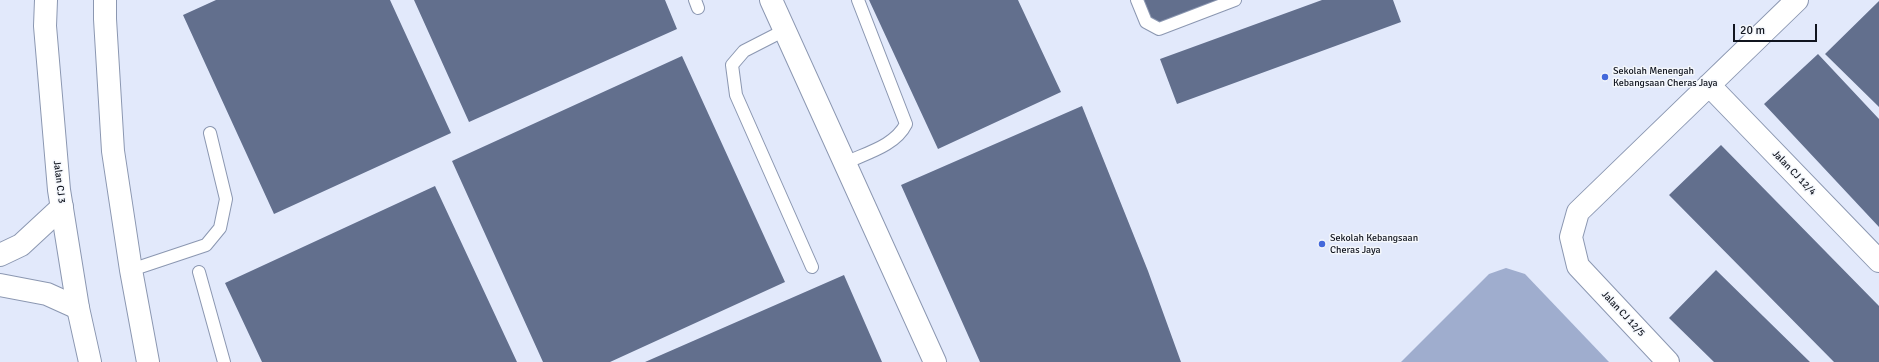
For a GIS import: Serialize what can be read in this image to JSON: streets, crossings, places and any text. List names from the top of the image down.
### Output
{
  "streets": {
    "street": ["Jalan CJ 12/4", "Jalan CJ 3", "Jalan CJ 12/5"]
  },
  "crossings": [
    ["Jalan CJ 12/4", "Jalan CJ 12/5"]
  ],
  "places": ["Sekolah Menengah Kebangsaan Cheras Jaya", "Sekolah Kebangsaan Cheras Jaya"],
  "scale_bar": "20 m"
}
